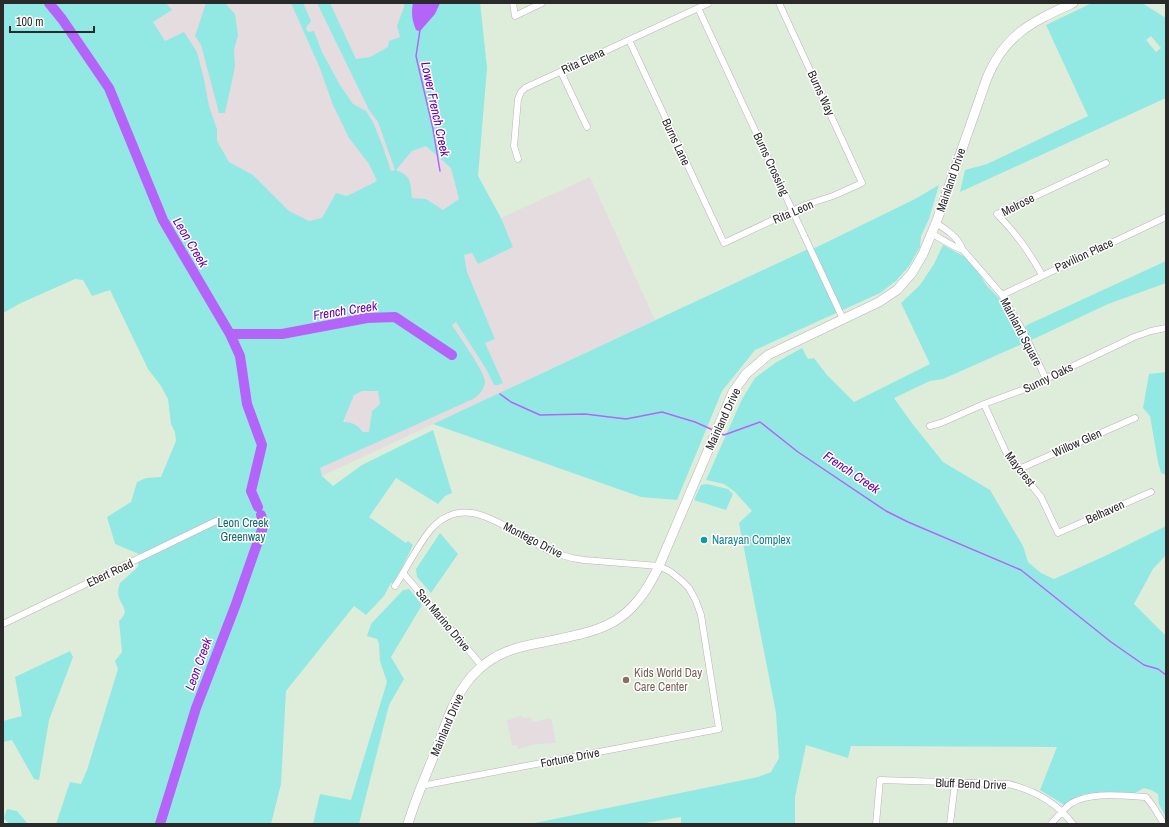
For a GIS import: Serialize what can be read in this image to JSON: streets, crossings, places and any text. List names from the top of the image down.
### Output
{
  "streets": {
    "main road": ["Mainland Drive"],
    "street": [
      "Rita Elena",
      "Burns Way",
      "Burns Lane",
      "Burns Crossing",
      "Melrose",
      "Rita Leon",
      "Pavilion Place",
      "Mainland Square",
      "Sunny Oaks",
      "Willow Glen",
      "Maycrest",
      "Belhaven",
      "Montego Drive",
      "Ebert Road",
      "San Marino Drive",
      "Fortune Drive",
      "Bluff Bend Drive"
    ]
  },
  "crossings": [
    ["Rita Elena", "Burns Lane"],
    ["Rita Elena", "Burns Crossing"],
    ["Burns Way", "Rita Leon"],
    ["Burns Lane", "Rita Leon"],
    ["Burns Crossing", "Mainland Drive"],
    ["Burns Crossing", "Rita Leon"],
    ["Mainland Drive", "Mainland Square"],
    ["Mainland Drive", "Montego Drive"],
    ["Mainland Drive", "San Marino Drive"],
    ["Mainland Drive", "Fortune Drive"],
    ["Melrose", "Pavilion Place"],
    ["Pavilion Place", "Mainland Square"],
    ["Mainland Square", "Sunny Oaks"],
    ["Sunny Oaks", "Maycrest"],
    ["Willow Glen", "Maycrest"],
    ["Maycrest", "Belhaven"],
    ["Montego Drive", "San Marino Drive"],
    ["Montego Drive", "Fortune Drive"]
  ],
  "water": ["Lower French Creek", "Leon Creek", "French Creek"],
  "parks": ["Leon Creek Greenway"],
  "places": ["Narayan Complex", "Kids World Day Care Center"],
  "scale_bar": "100 m"
}
